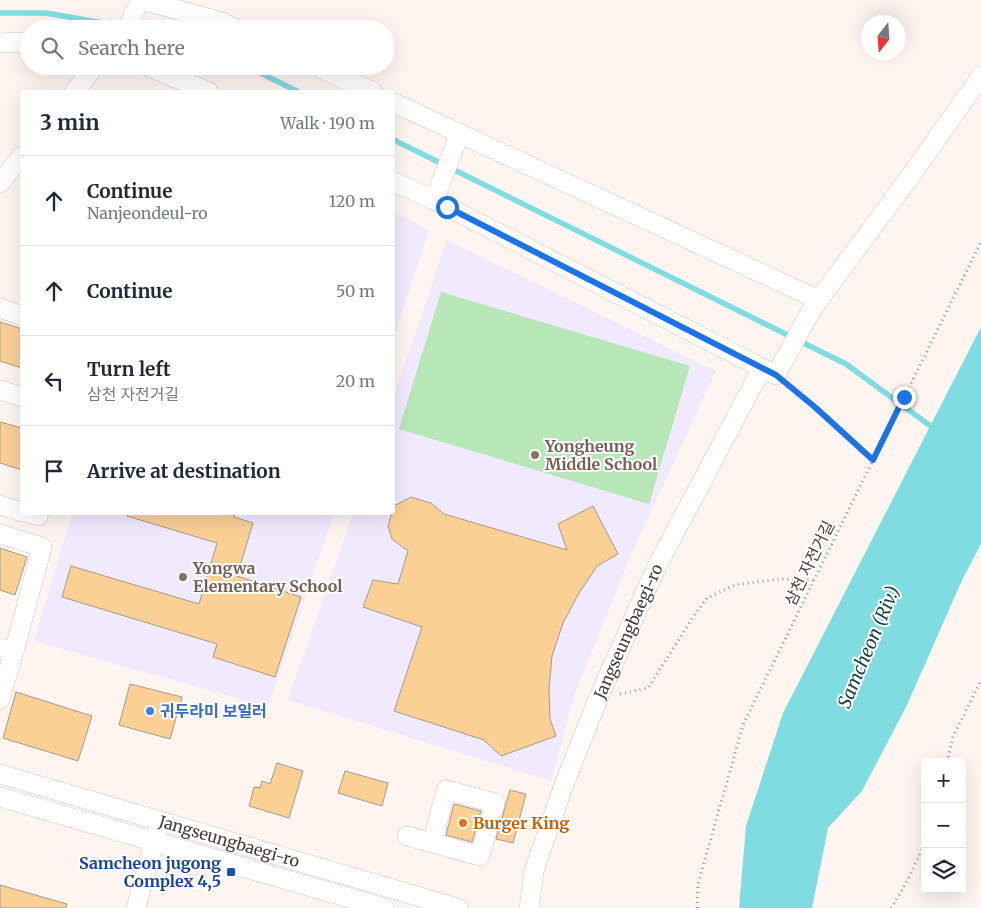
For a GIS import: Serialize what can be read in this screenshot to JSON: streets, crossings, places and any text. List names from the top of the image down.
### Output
{
  "streets": {
    "street": ["Jangseungbaegi-ro"],
    "path": ["삼천 자전거길"]
  },
  "water": ["Samcheon (Riv.)"],
  "places": {
    "other": [
      "Yongheung Middle School",
      "Yongwa Elementary School",
      "귀두라미 보일러",
      "Burger King"
    ],
    "transit": ["Samcheon jugong Complex 4,5"]
  },
  "north": "bottom",
  "page": {
    "search": "Search here",
    "heading": ["3 min", "Walk · 190 m"],
    "list": [
      ["Continue", "Nanjeondeul-ro", "120 m"],
      ["Continue", "50 m"],
      ["Turn left", "삼천 자전거길", "20 m"],
      "Arrive at destination"
    ],
    "map_buttons": ["+", "−"]
  }
}
